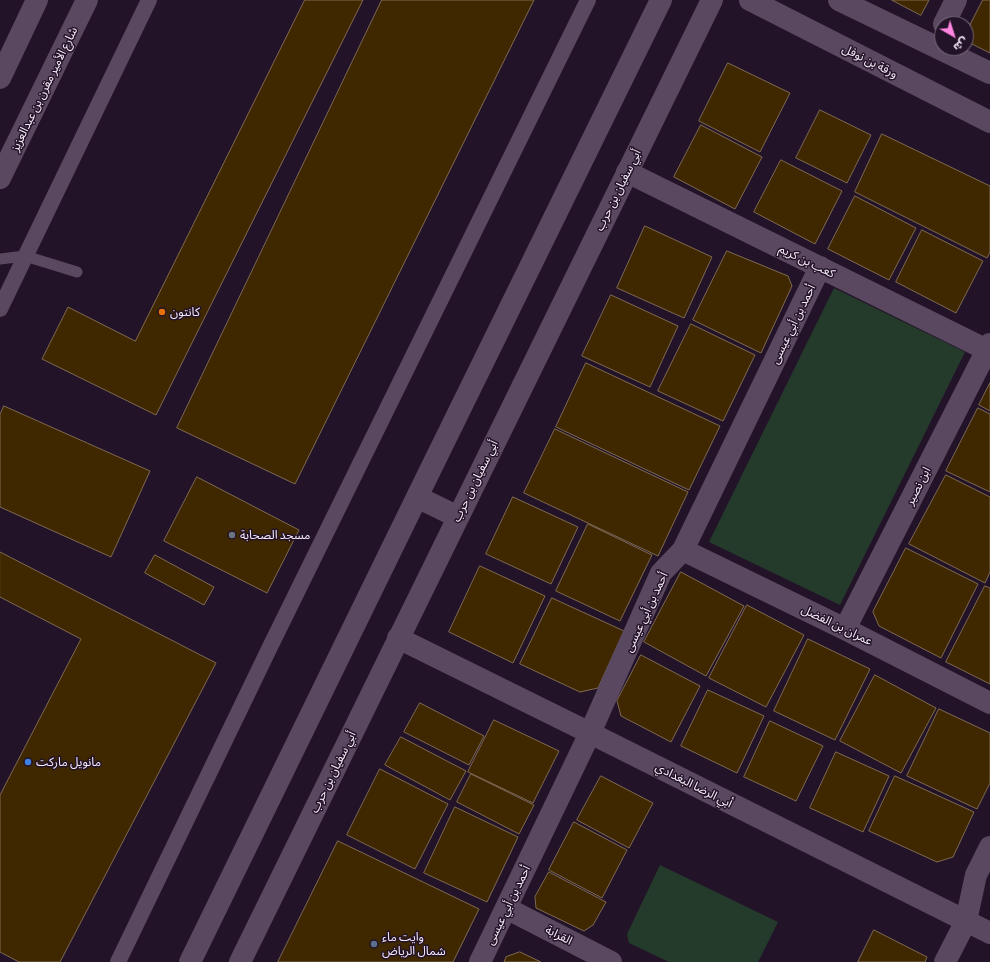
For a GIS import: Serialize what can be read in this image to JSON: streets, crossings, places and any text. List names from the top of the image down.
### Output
{
  "streets": {
    "street": [
      "ورقة بن نوفل",
      "شارع الأمير مقرن بن عبدالعزيز",
      "أبي سفيان بن حرب",
      "كعب بن كريم",
      "أحمد بن أبي عيسى",
      "ابن نصير",
      "عمران بن الفضل",
      "أبي الرضا البغدادي",
      "القرابة"
    ]
  },
  "crossings": [
    ["أبي سفيان بن حرب", "كعب بن كريم"],
    ["أبي سفيان بن حرب", "أبي الرضا البغدادي"],
    ["كعب بن كريم", "أحمد بن أبي عيسى"],
    ["كعب بن كريم", "ابن نصير"],
    ["أحمد بن أبي عيسى", "عمران بن الفضل"],
    ["أحمد بن أبي عيسى", "أبي الرضا البغدادي"],
    ["أحمد بن أبي عيسى", "القرابة"],
    ["ابن نصير", "عمران بن الفضل"]
  ],
  "places": [
    "كانتون",
    "مسجد الصحابة",
    "مانويل ماركت",
    "وايت ماء شمال الرياض"
  ],
  "north": "bottom right"
}
